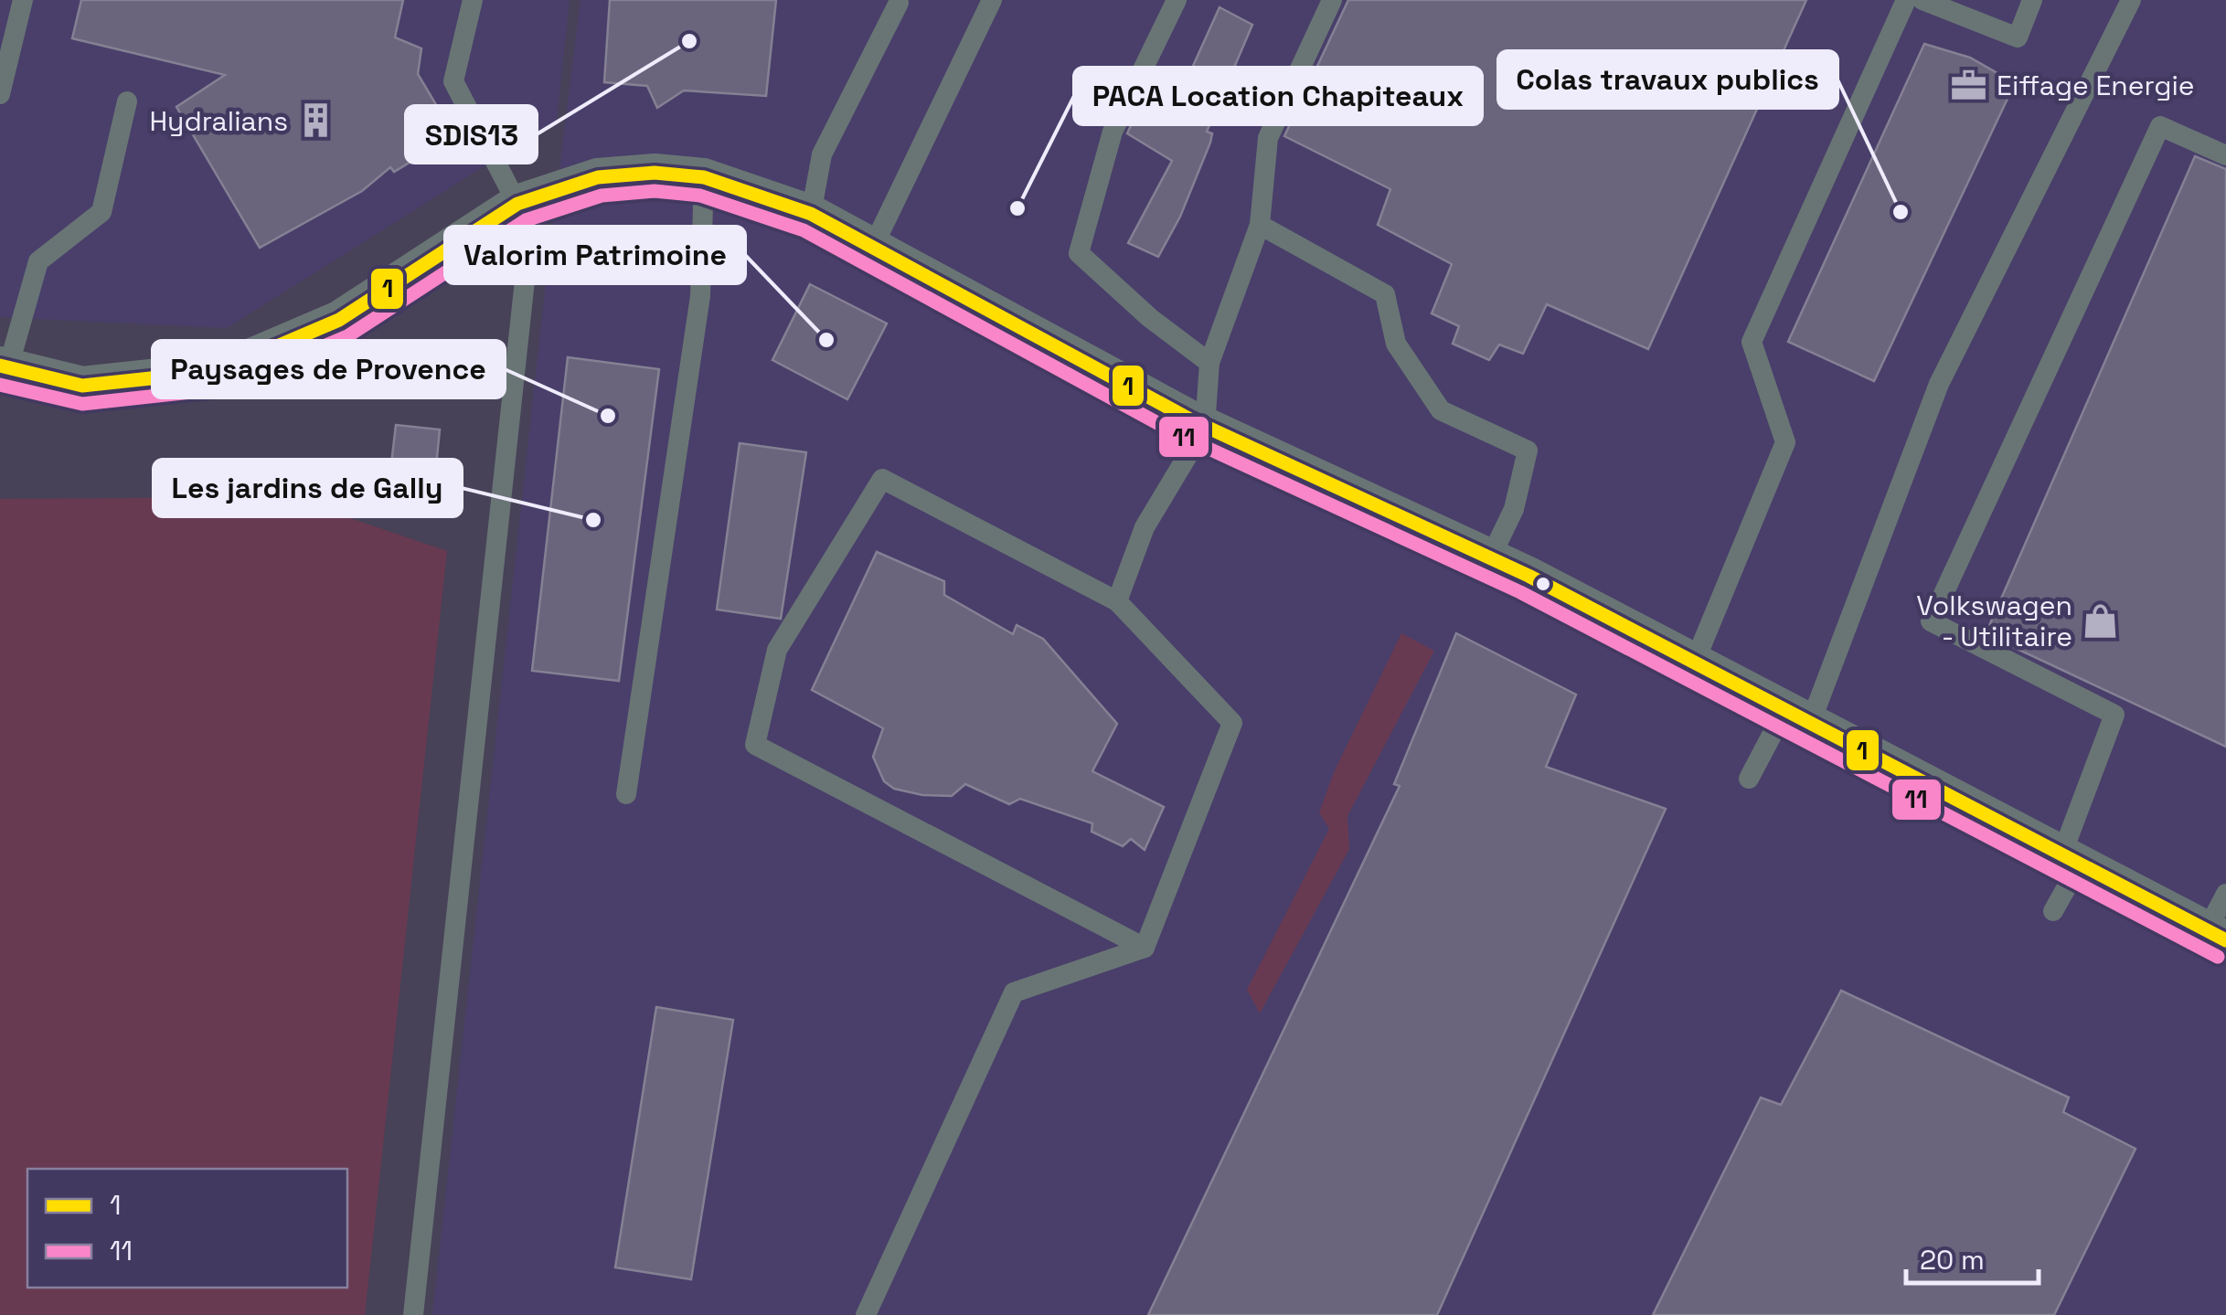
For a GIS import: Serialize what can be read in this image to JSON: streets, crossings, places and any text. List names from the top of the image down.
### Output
{
  "places": {
    "other": [
      "SDIS13",
      "PACA Location Chapiteaux",
      "Colas travaux publics",
      "Valorim Patrimoine",
      "Paysages de Provence",
      "Les jardins de Gally"
    ],
    "office": ["Eiffage Energie"],
    "building": ["Hydralians"],
    "shop": ["Volkswagen - Utilitaire"]
  },
  "lines": ["transit line 1", "transit line 11"],
  "legend": ["1", "11"],
  "scale_bar": "20 m"
}
